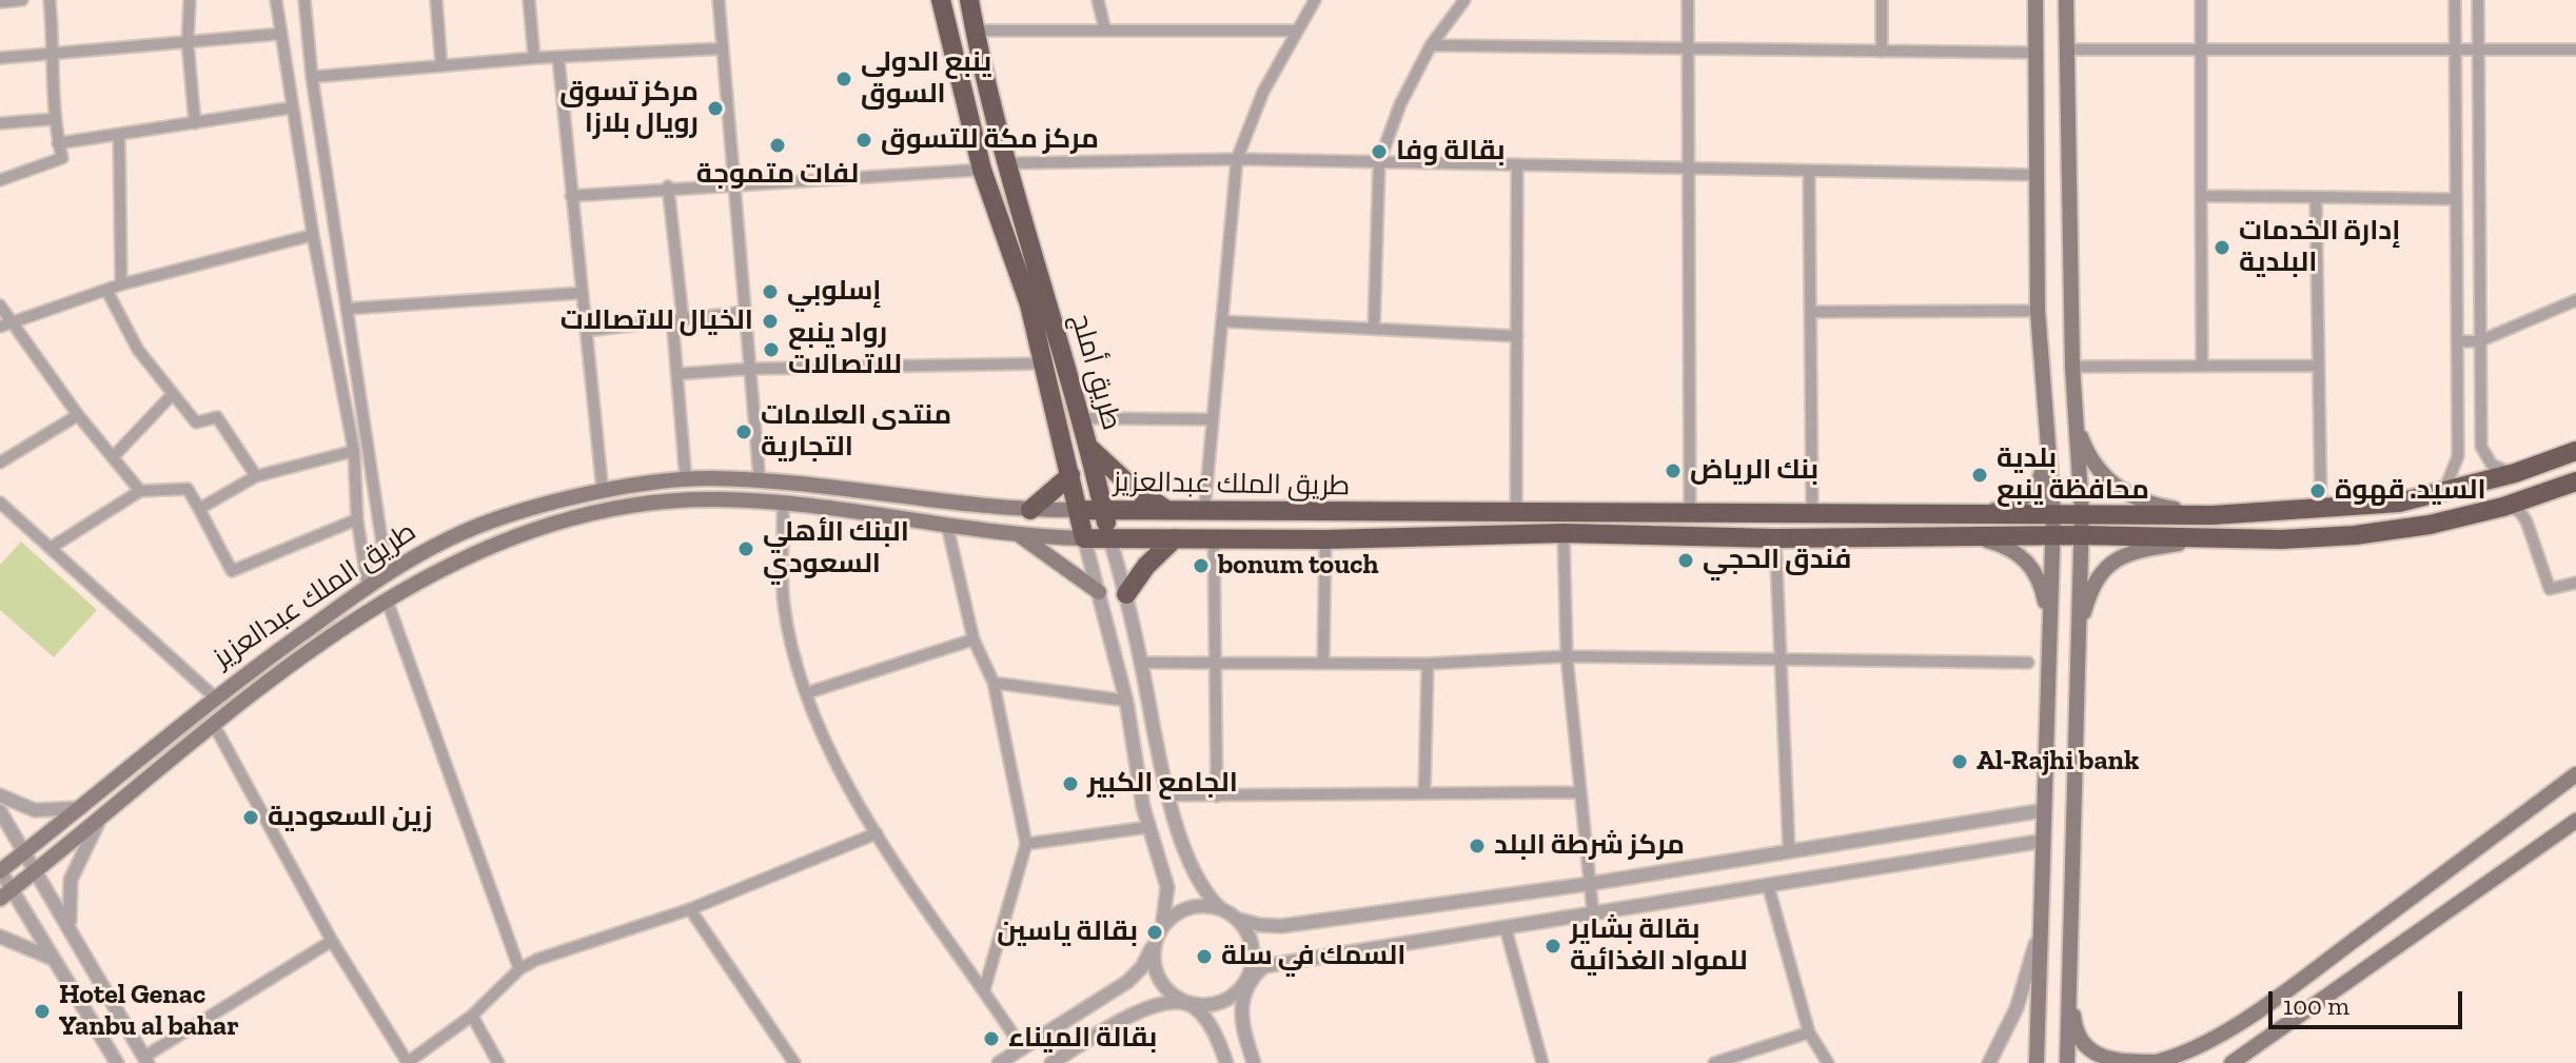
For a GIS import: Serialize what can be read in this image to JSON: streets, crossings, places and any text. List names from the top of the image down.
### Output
{
  "streets": {
    "highway": ["طريق أملج", "طريق الملك عبدالعزيز"]
  },
  "crossings": [
    ["طريق أملج", "طريق الملك عبدالعزيز"]
  ],
  "places": [
    "ينبع الدولى السوق",
    "مركز تسوق رويال بلازا",
    "مركز مكة للتسوق",
    "لفات متموجة",
    "بقالة وفا",
    "إدارة الخدمات البلدية",
    "إسلوبي",
    "الخيال للاتصالات",
    "رواد ينبع للاتصالات",
    "منتدى العلامات التجارية",
    "بنك الرياض",
    "بلدية محافظة ينبع",
    "السيد. قهوة",
    "البنك الأهلي السعودي",
    "فندق الحجي",
    "bonum touch",
    "Al-Rajhi bank",
    "الجامع الكبير",
    "زين السعودية",
    "مركز شرطة البلد",
    "بقالة ياسين",
    "بقالة بشاير للمواد الغذائية",
    "السمك في سلة",
    "Hotel Genac Yanbu al bahar",
    "بقالة الميناء"
  ],
  "scale_bar": "100 m"
}
